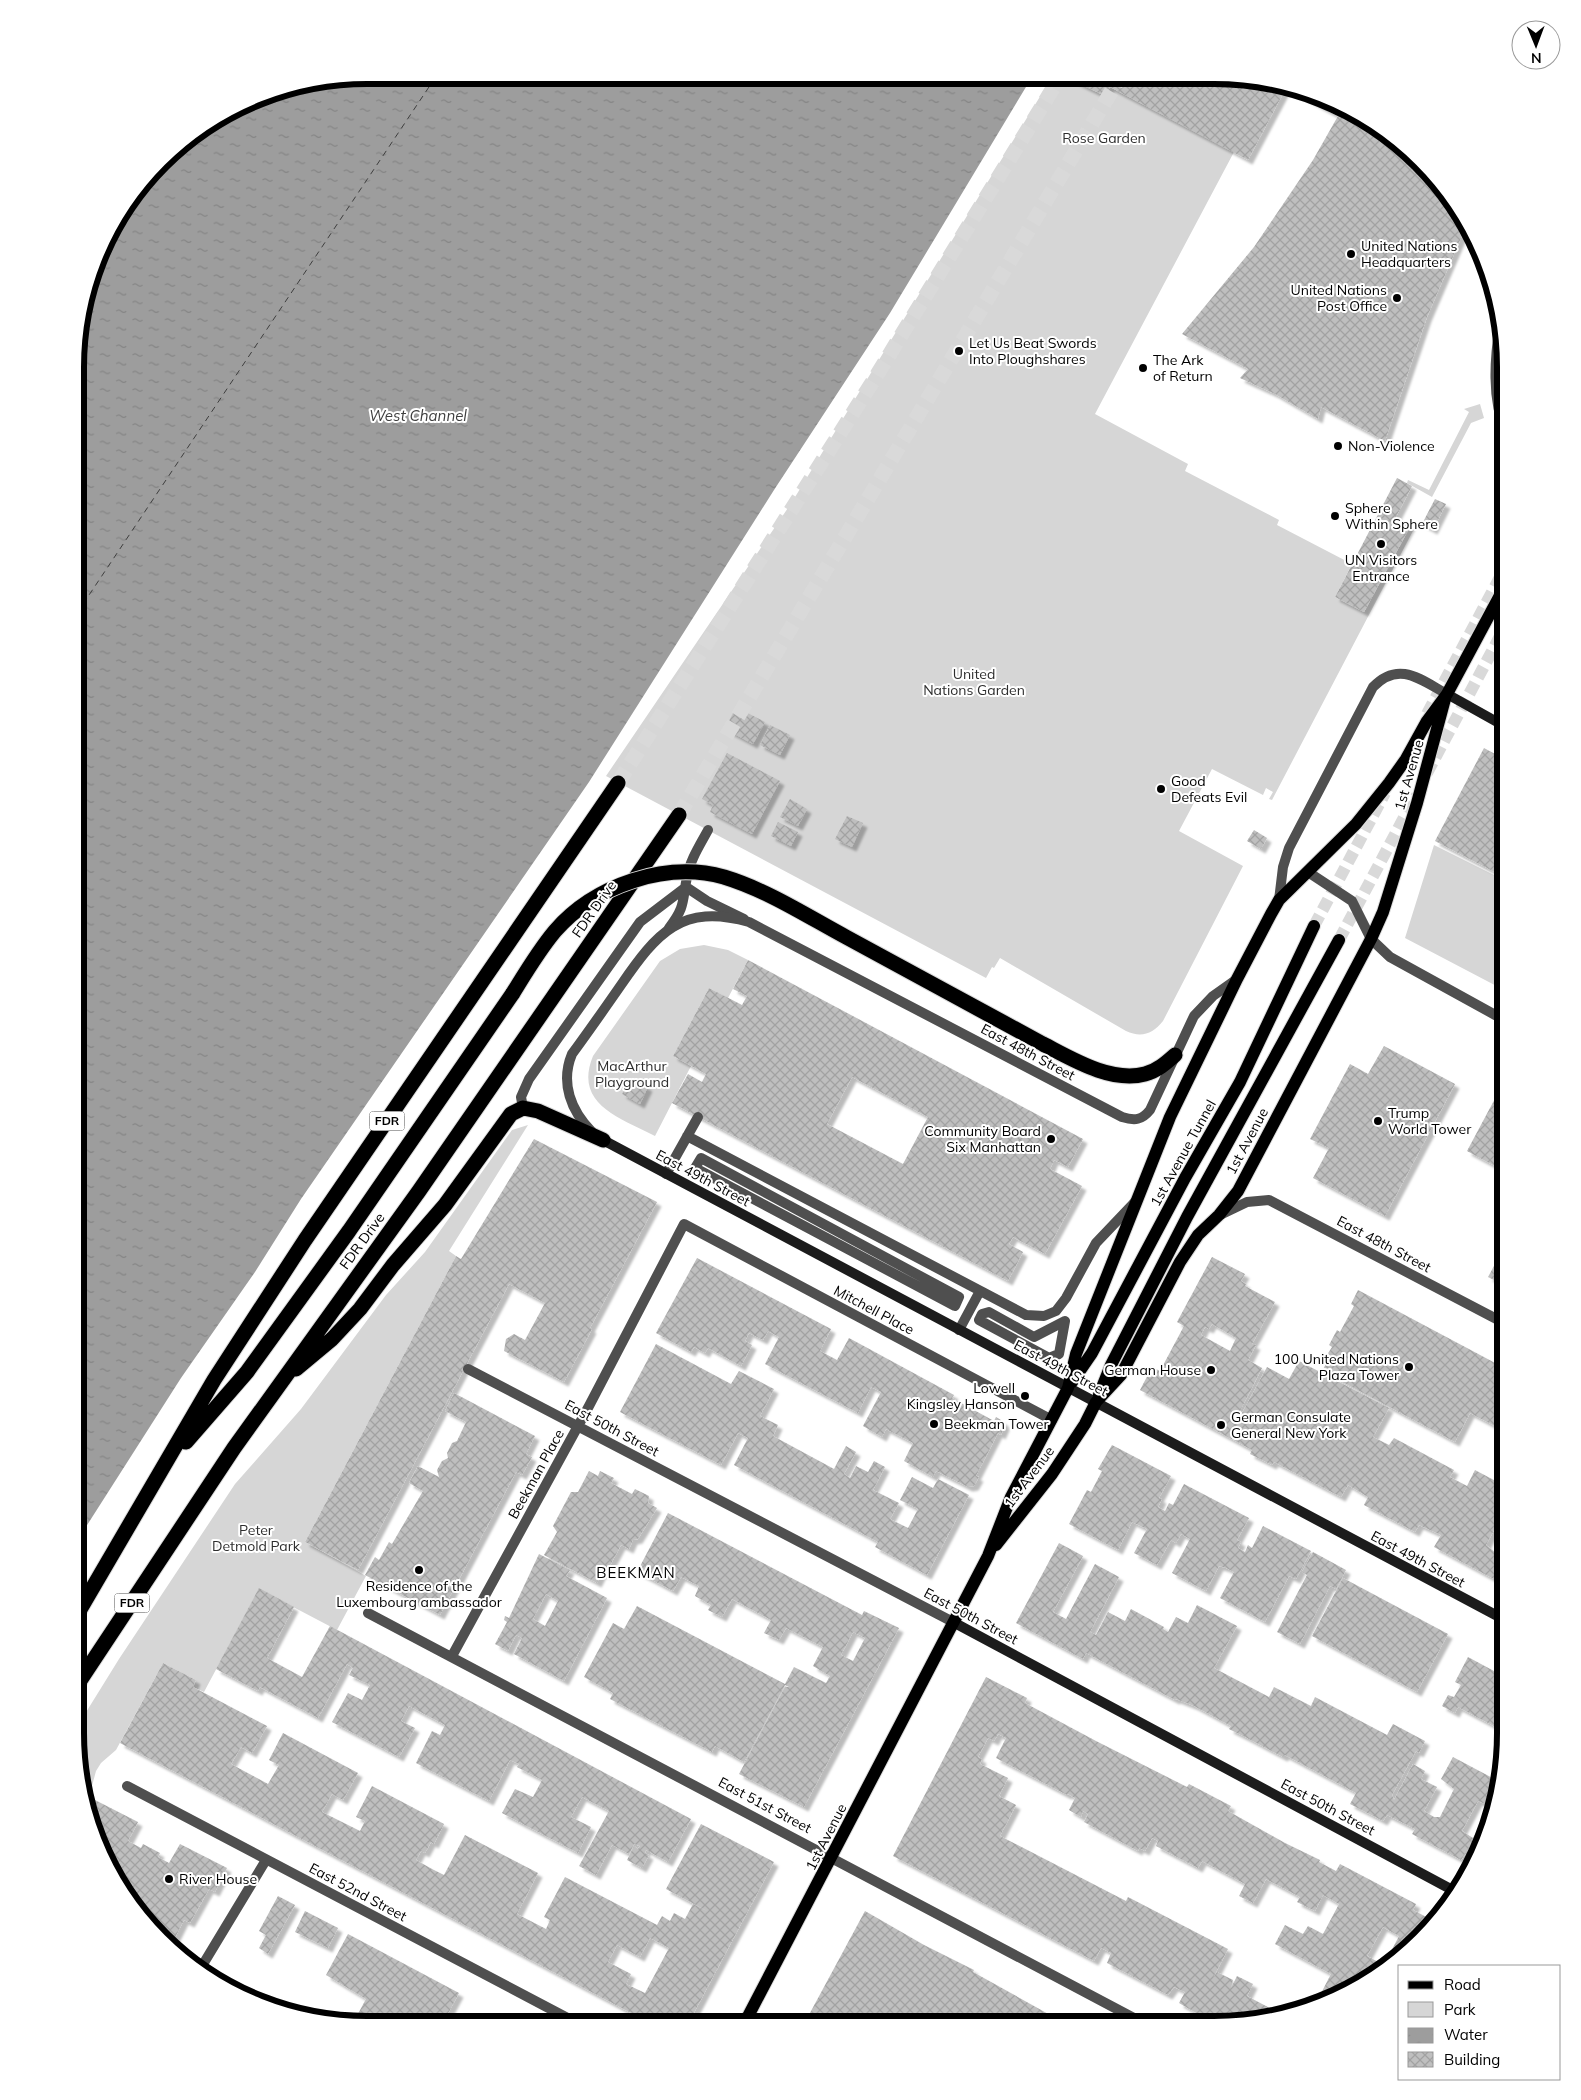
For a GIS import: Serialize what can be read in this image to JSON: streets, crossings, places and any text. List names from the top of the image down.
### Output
{
  "streets": {
    "highway": ["FDR Drive", "FDR"],
    "main road": [
      "1st Avenue",
      "1st Avenue Tunnel",
      "East 49th Street",
      "East 50th Street"
    ],
    "street": [
      "East 48th Street",
      "Mitchell Place",
      "Beekman Place",
      "East 51st Street",
      "East 52nd Street"
    ]
  },
  "crossings": [
    ["1st Avenue", "East 48th Street"],
    ["1st Avenue", "1st Avenue Tunnel"],
    ["1st Avenue", "East 49th Street"],
    ["1st Avenue", "Mitchell Place"],
    ["1st Avenue", "East 50th Street"],
    ["1st Avenue", "East 51st Street"],
    ["1st Avenue Tunnel", "East 49th Street"],
    ["Mitchell Place", "Beekman Place"],
    ["East 50th Street", "Beekman Place"],
    ["Beekman Place", "East 51st Street"]
  ],
  "districts": ["BEEKMAN"],
  "water": ["West Channel"],
  "parks": [
    "Rose Garden",
    "United Nations Garden",
    "MacArthur Playground",
    "Peter Detmold Park"
  ],
  "places": [
    "United Nations Headquarters",
    "United Nations Post Office",
    "Let Us Beat Swords Into Ploughshares",
    "The Ark of Return",
    "Non-Violence",
    "Sphere Within Sphere",
    "UN Visitors Entrance",
    "Good Defeats Evil",
    "Trump World Tower",
    "Community Board Six Manhattan",
    "100 United Nations Plaza Tower",
    "German House",
    "Lowell Kingsley Hanson",
    "Beekman Tower",
    "German Consulate General New York",
    "Residence of the Luxembourg ambassador",
    "River House"
  ],
  "legend": [
    "Road",
    "Park",
    "Water",
    "Building"
  ],
  "north": "bottom"
}
